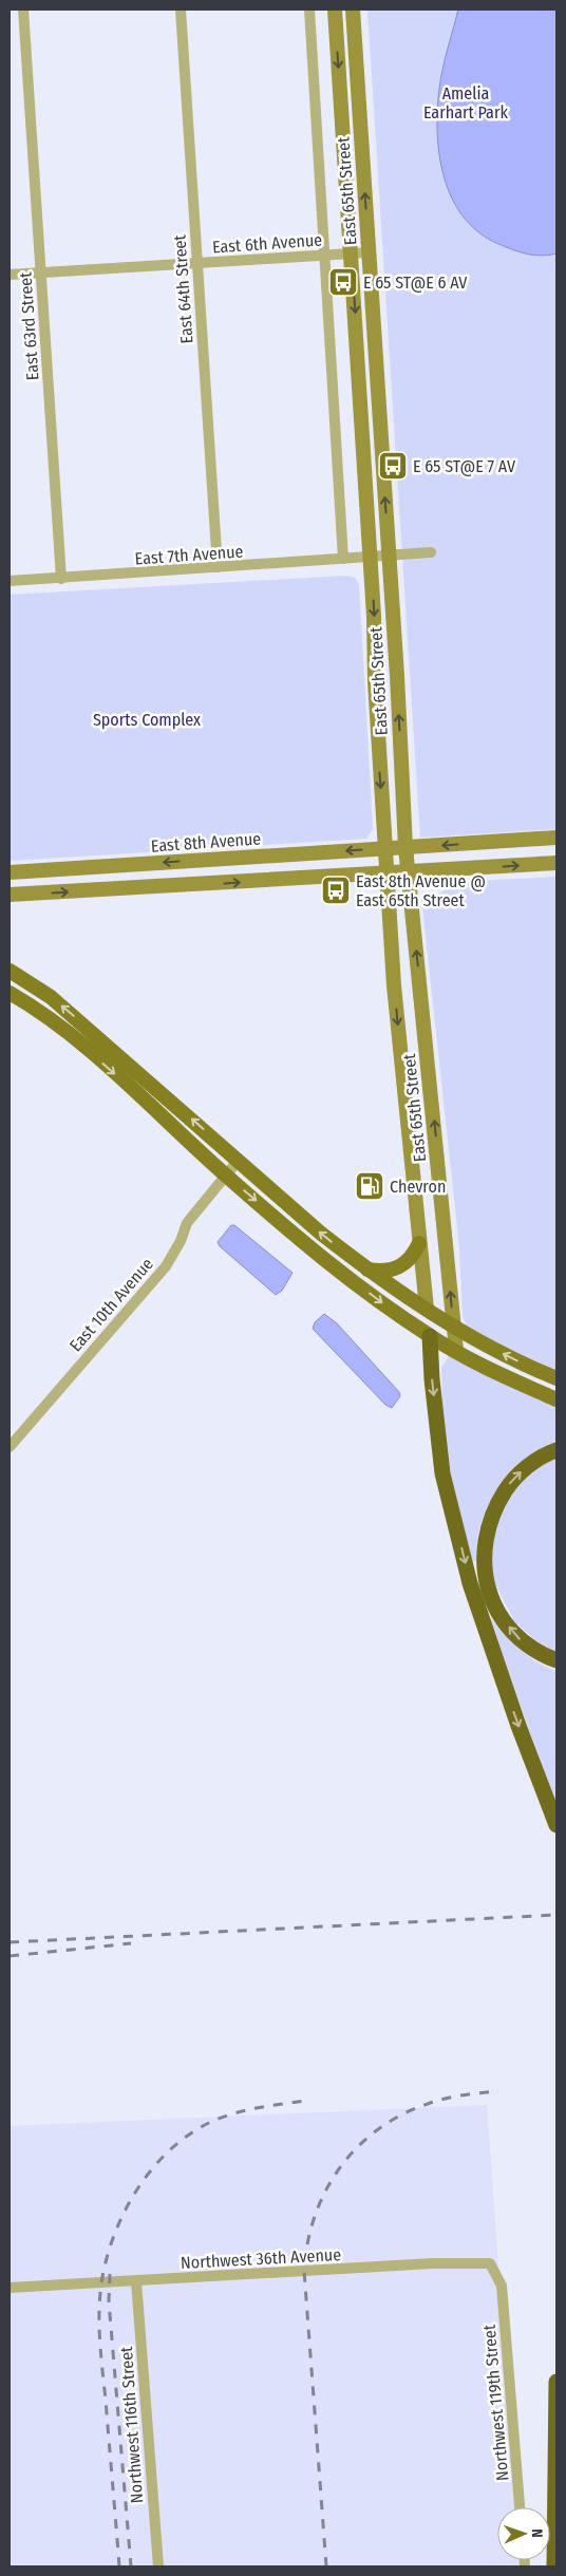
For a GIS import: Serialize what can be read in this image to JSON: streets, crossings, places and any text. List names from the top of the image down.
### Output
{
  "streets": {
    "main road": ["East 65th Street", "East 8th Avenue"],
    "street": [
      "East 6th Avenue",
      "East 64th Street",
      "East 63rd Street",
      "East 7th Avenue",
      "East 10th Avenue",
      "Northwest 36th Avenue",
      "Northwest 119th Street",
      "Northwest 116th Street"
    ]
  },
  "crossings": [
    ["East 65th Street", "East 6th Avenue"],
    ["East 65th Street", "East 7th Avenue"],
    ["East 65th Street", "East 8th Avenue"],
    ["East 6th Avenue", "East 64th Street"],
    ["East 6th Avenue", "East 63rd Street"],
    ["East 64th Street", "East 7th Avenue"],
    ["East 63rd Street", "East 7th Avenue"],
    ["Northwest 36th Avenue", "Northwest 119th Street"],
    ["Northwest 36th Avenue", "Northwest 116th Street"]
  ],
  "parks": ["Amelia Earhart Park", "Sports Complex"],
  "places": {
    "bus stop": ["E 65 ST@E 6 AV", "E 65 ST@E 7 AV", "East 8th Avenue @ East 65th Street"],
    "fuel station": ["Chevron"]
  },
  "north": "right"
}
